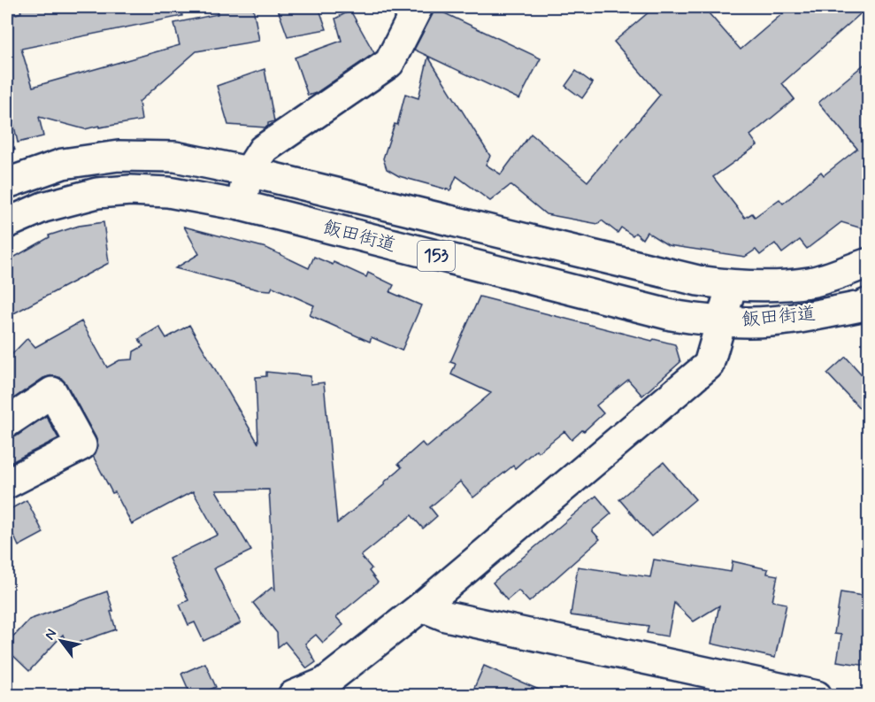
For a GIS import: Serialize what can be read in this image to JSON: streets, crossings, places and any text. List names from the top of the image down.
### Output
{
  "streets": {
    "main road": ["飯田街道", "153"]
  },
  "north": "top left"
}
